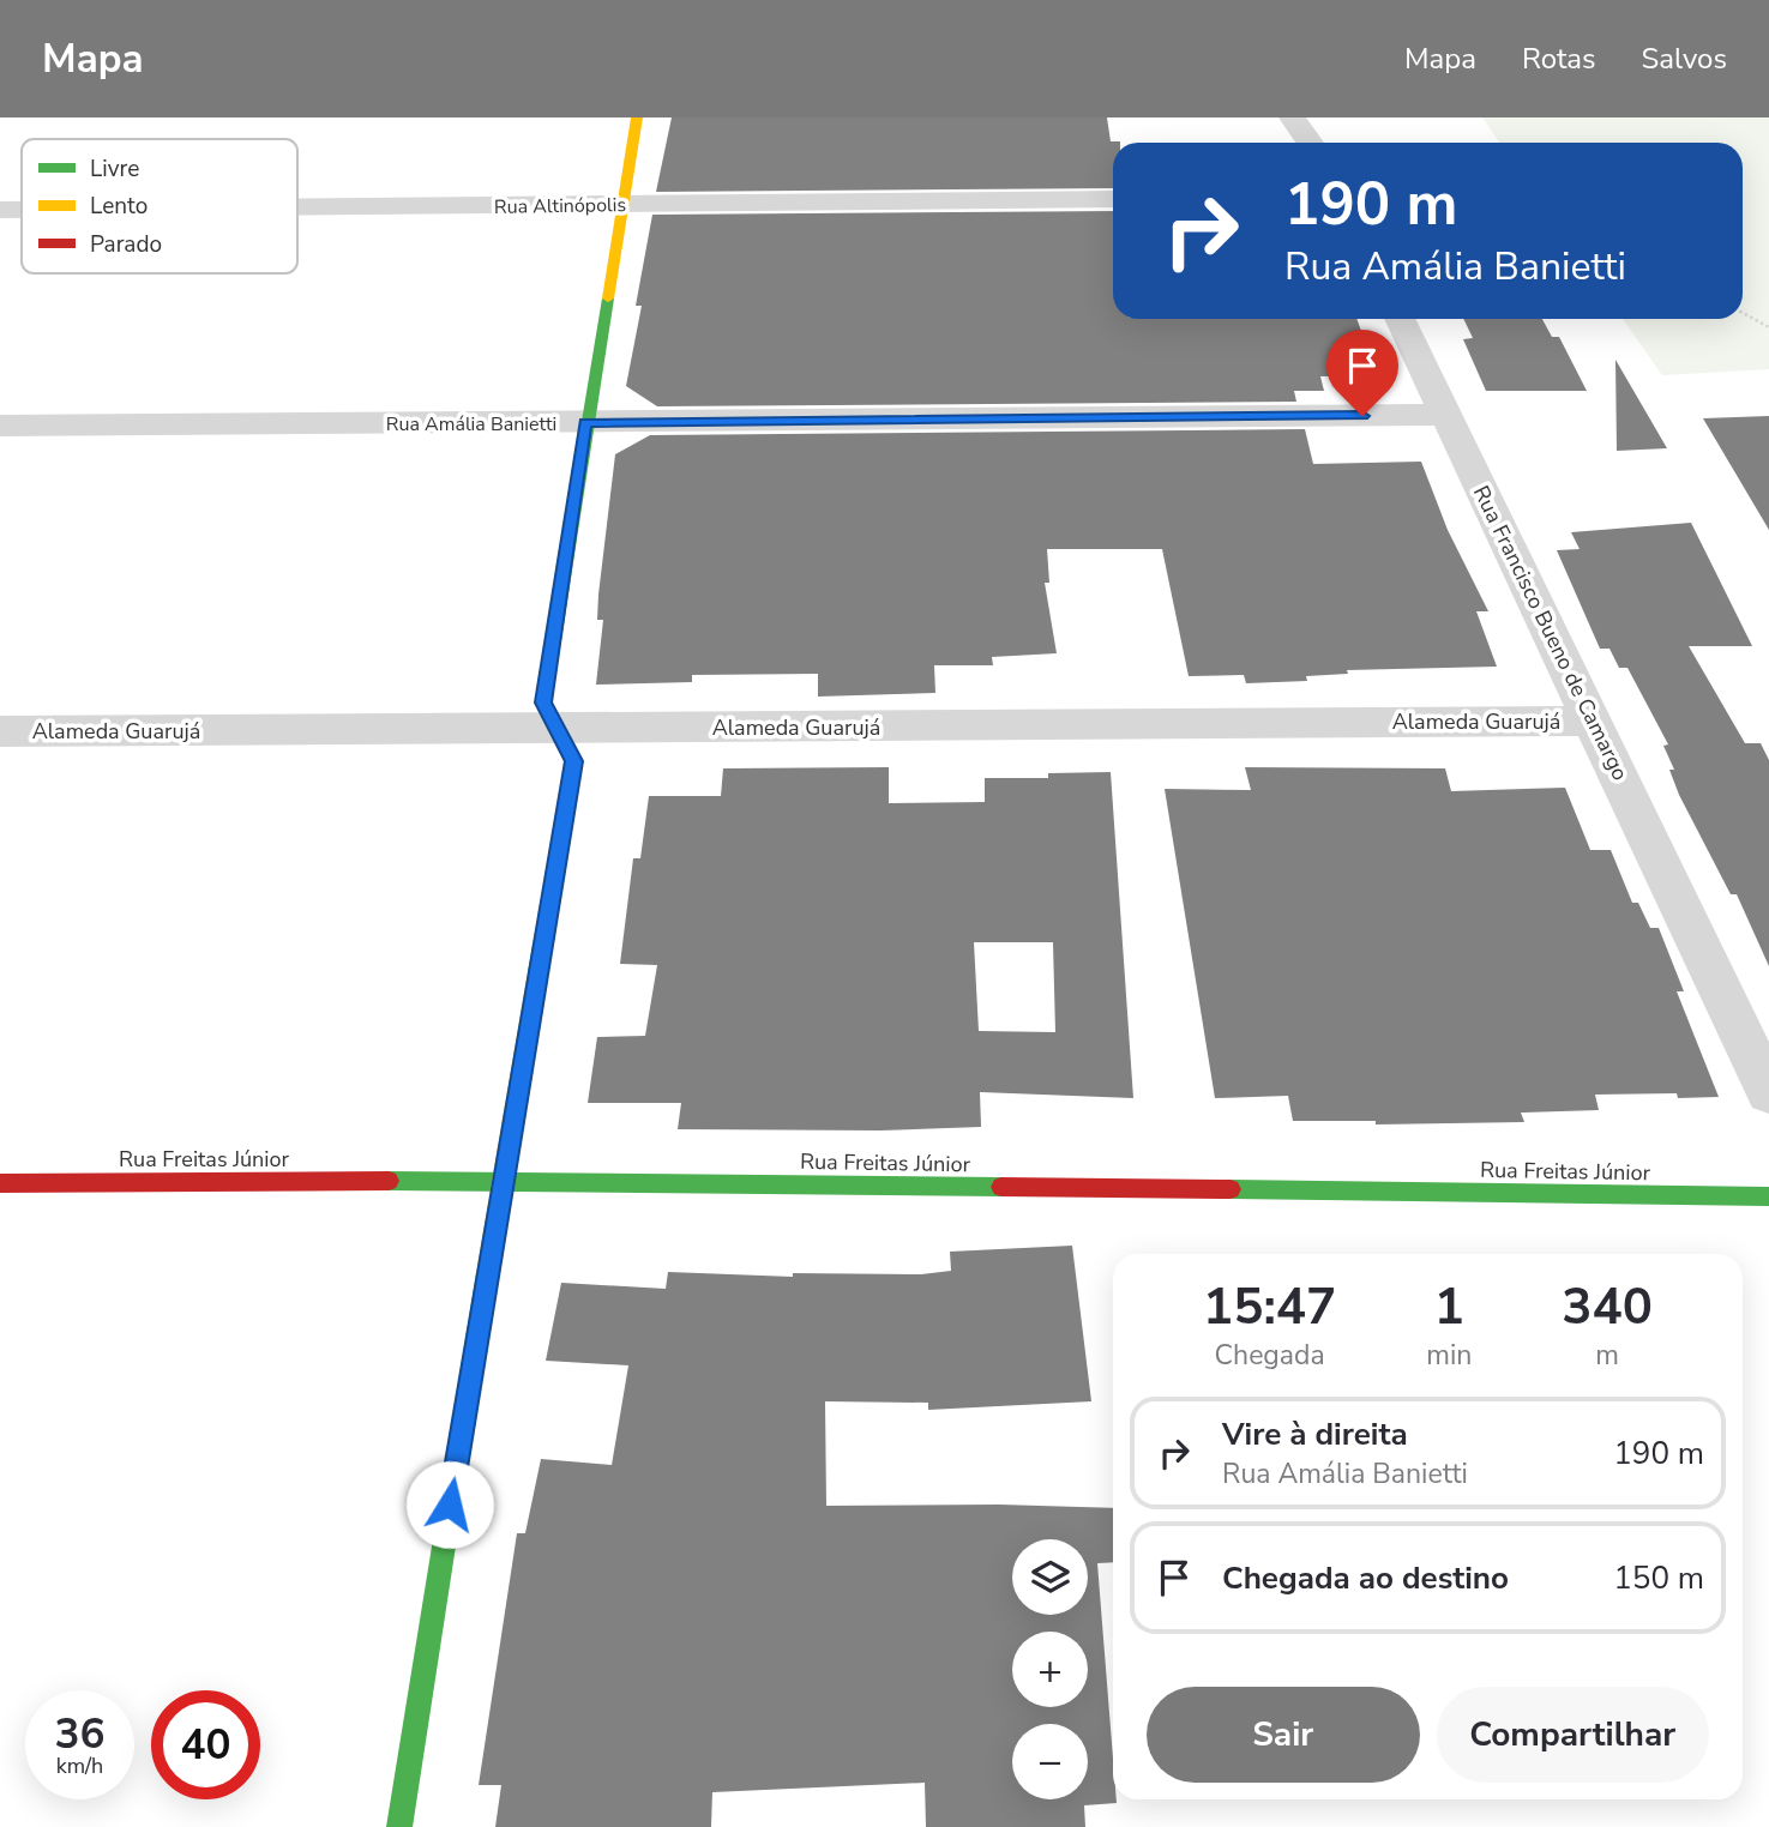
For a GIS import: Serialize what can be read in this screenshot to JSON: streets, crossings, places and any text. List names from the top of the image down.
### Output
{
  "streets": {
    "street": [
      "Rua Altinópolis",
      "Rua Amália Banietti",
      "Rua Francisco Bueno de Camargo",
      "Alameda Guarujá",
      "Rua Freitas Júnior"
    ]
  },
  "crossings": [
    ["Rua Amália Banietti", "Rua Francisco Bueno de Camargo"],
    ["Rua Francisco Bueno de Camargo", "Alameda Guarujá"]
  ],
  "legend": ["Livre", "Lento", "Parado"],
  "page": {
    "header": "Mapa",
    "nav": ["Mapa", "Rotas", "Salvos"],
    "turn": ["190 m", "Rua Amália Banietti"],
    "eta": [
      "15:47",
      "Chegada",
      "1",
      "min",
      "340",
      "m"
    ],
    "list": [
      {
        "name": "Vire à direita",
        "note": "Rua Amália Banietti",
        "value": "190 m"
      },
      {
        "name": "Chegada ao destino",
        "value": "150 m"
      }
    ],
    "map_buttons": ["+", "−"],
    "buttons": ["Sair", "Compartilhar"],
    "speed": "36 km/h",
    "limit": "40"
  }
}
